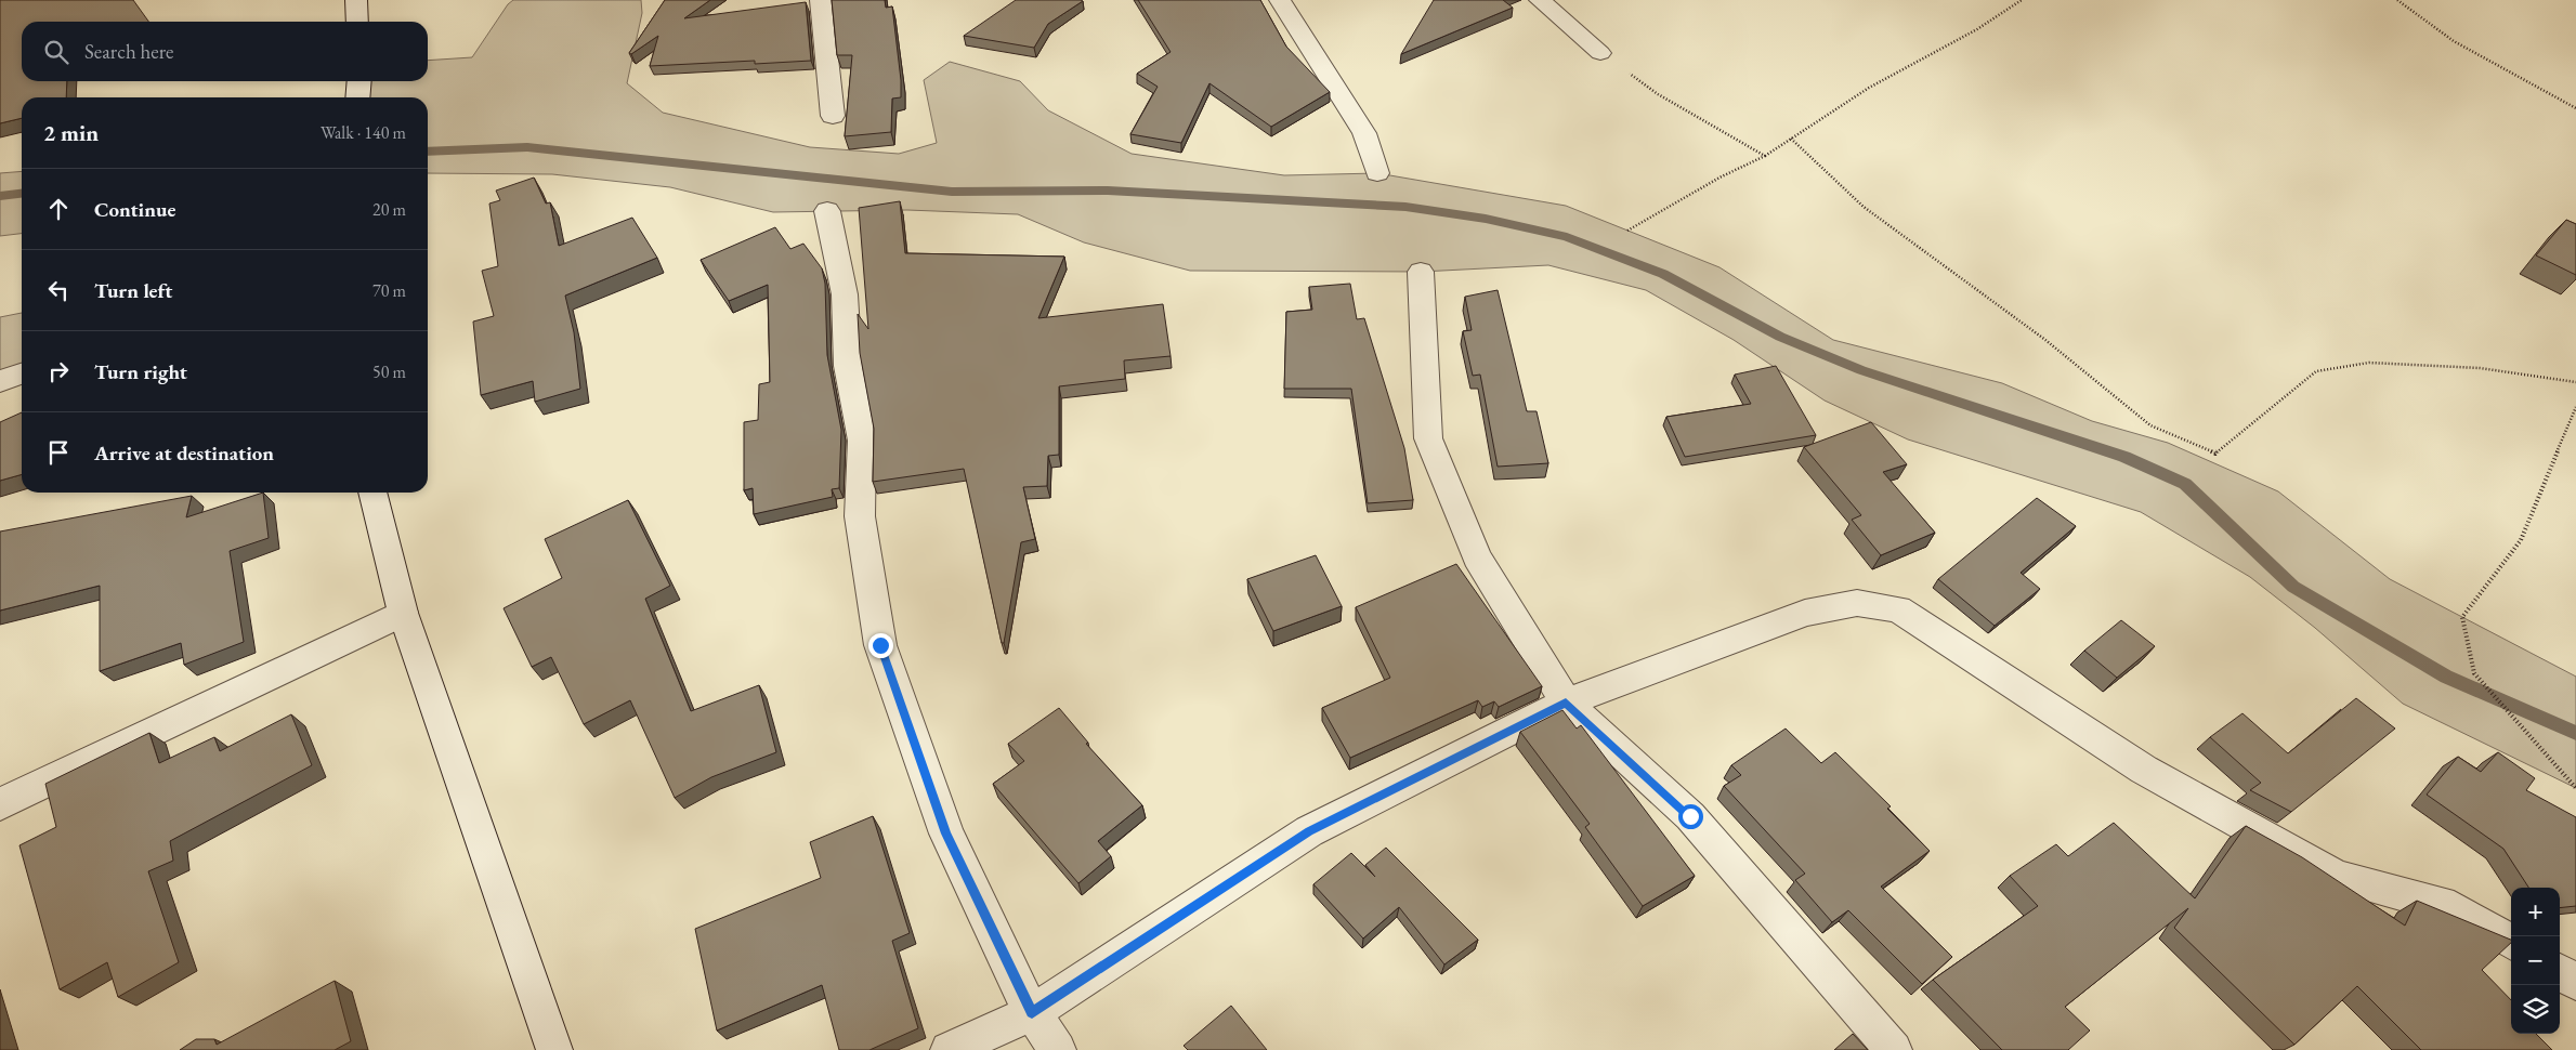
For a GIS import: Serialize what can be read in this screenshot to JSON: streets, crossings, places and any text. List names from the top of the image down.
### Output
{
  "page": {
    "search": "Search here",
    "heading": ["2 min", "Walk · 140 m"],
    "list": [
      ["Continue", "20 m"],
      ["Turn left", "70 m"],
      ["Turn right", "50 m"],
      "Arrive at destination"
    ],
    "map_buttons": ["+", "−"]
  }
}
